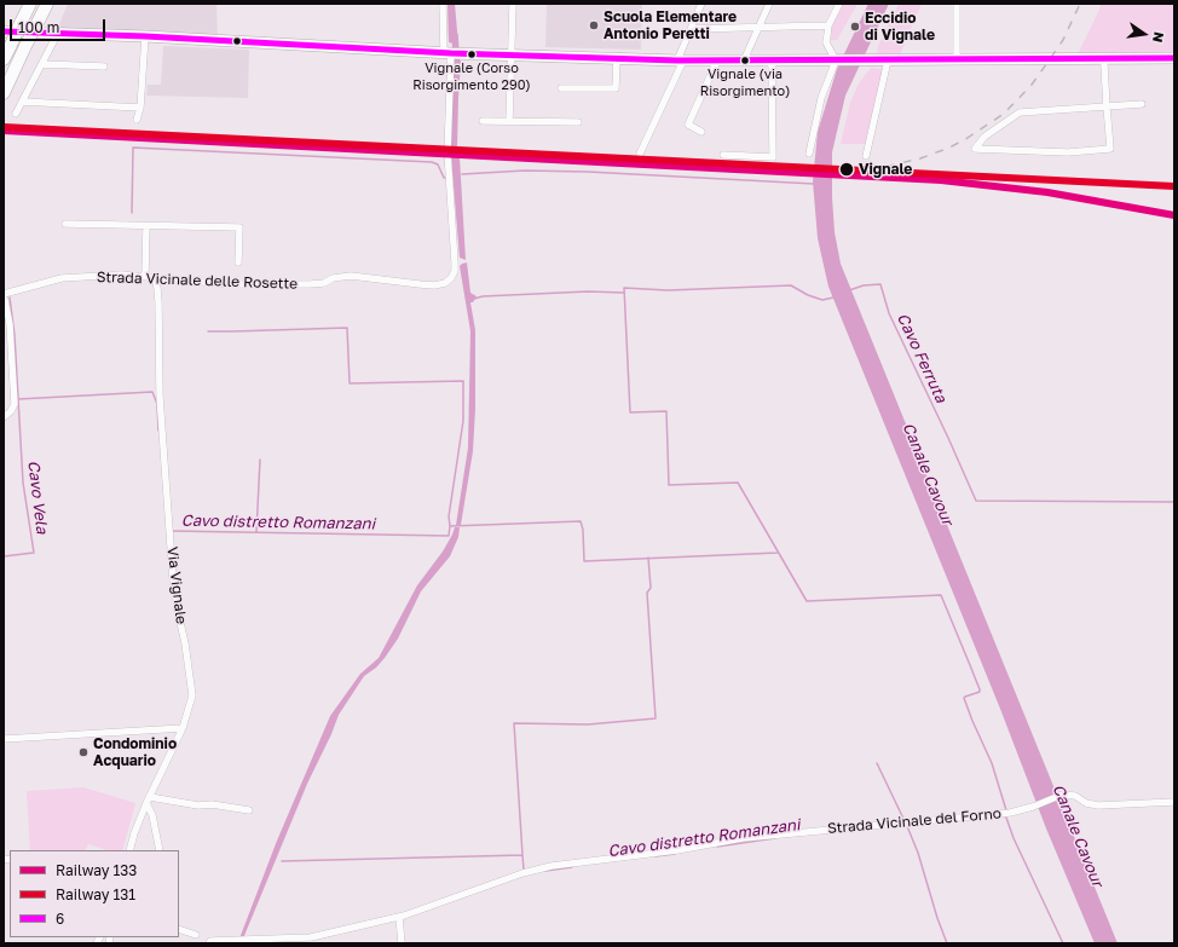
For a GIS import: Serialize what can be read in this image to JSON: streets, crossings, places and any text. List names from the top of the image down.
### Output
{
  "streets": {
    "street": ["Strada Vicinale delle Rosette", "Via Vignale", "Strada Vicinale del Forno"]
  },
  "crossings": [
    ["Strada Vicinale delle Rosette", "Via Vignale"]
  ],
  "water": [
    "Cavo Ferruta",
    "Canale Cavour",
    "Cavo Vela",
    "Cavo distretto Romanzani"
  ],
  "places": [
    "Scuola Elementare Antonio Peretti",
    "Eccidio di Vignale",
    "Vignale (Corso Risorgimento 290)",
    "Vignale (via Risorgimento)",
    "Vignale",
    "Condominio Acquario"
  ],
  "lines": ["transit line 6", "rail line 131", "rail line 133"],
  "legend": ["Railway 133", "Railway 131", "6"],
  "scale_bar": "100 m",
  "north": "right"
}
